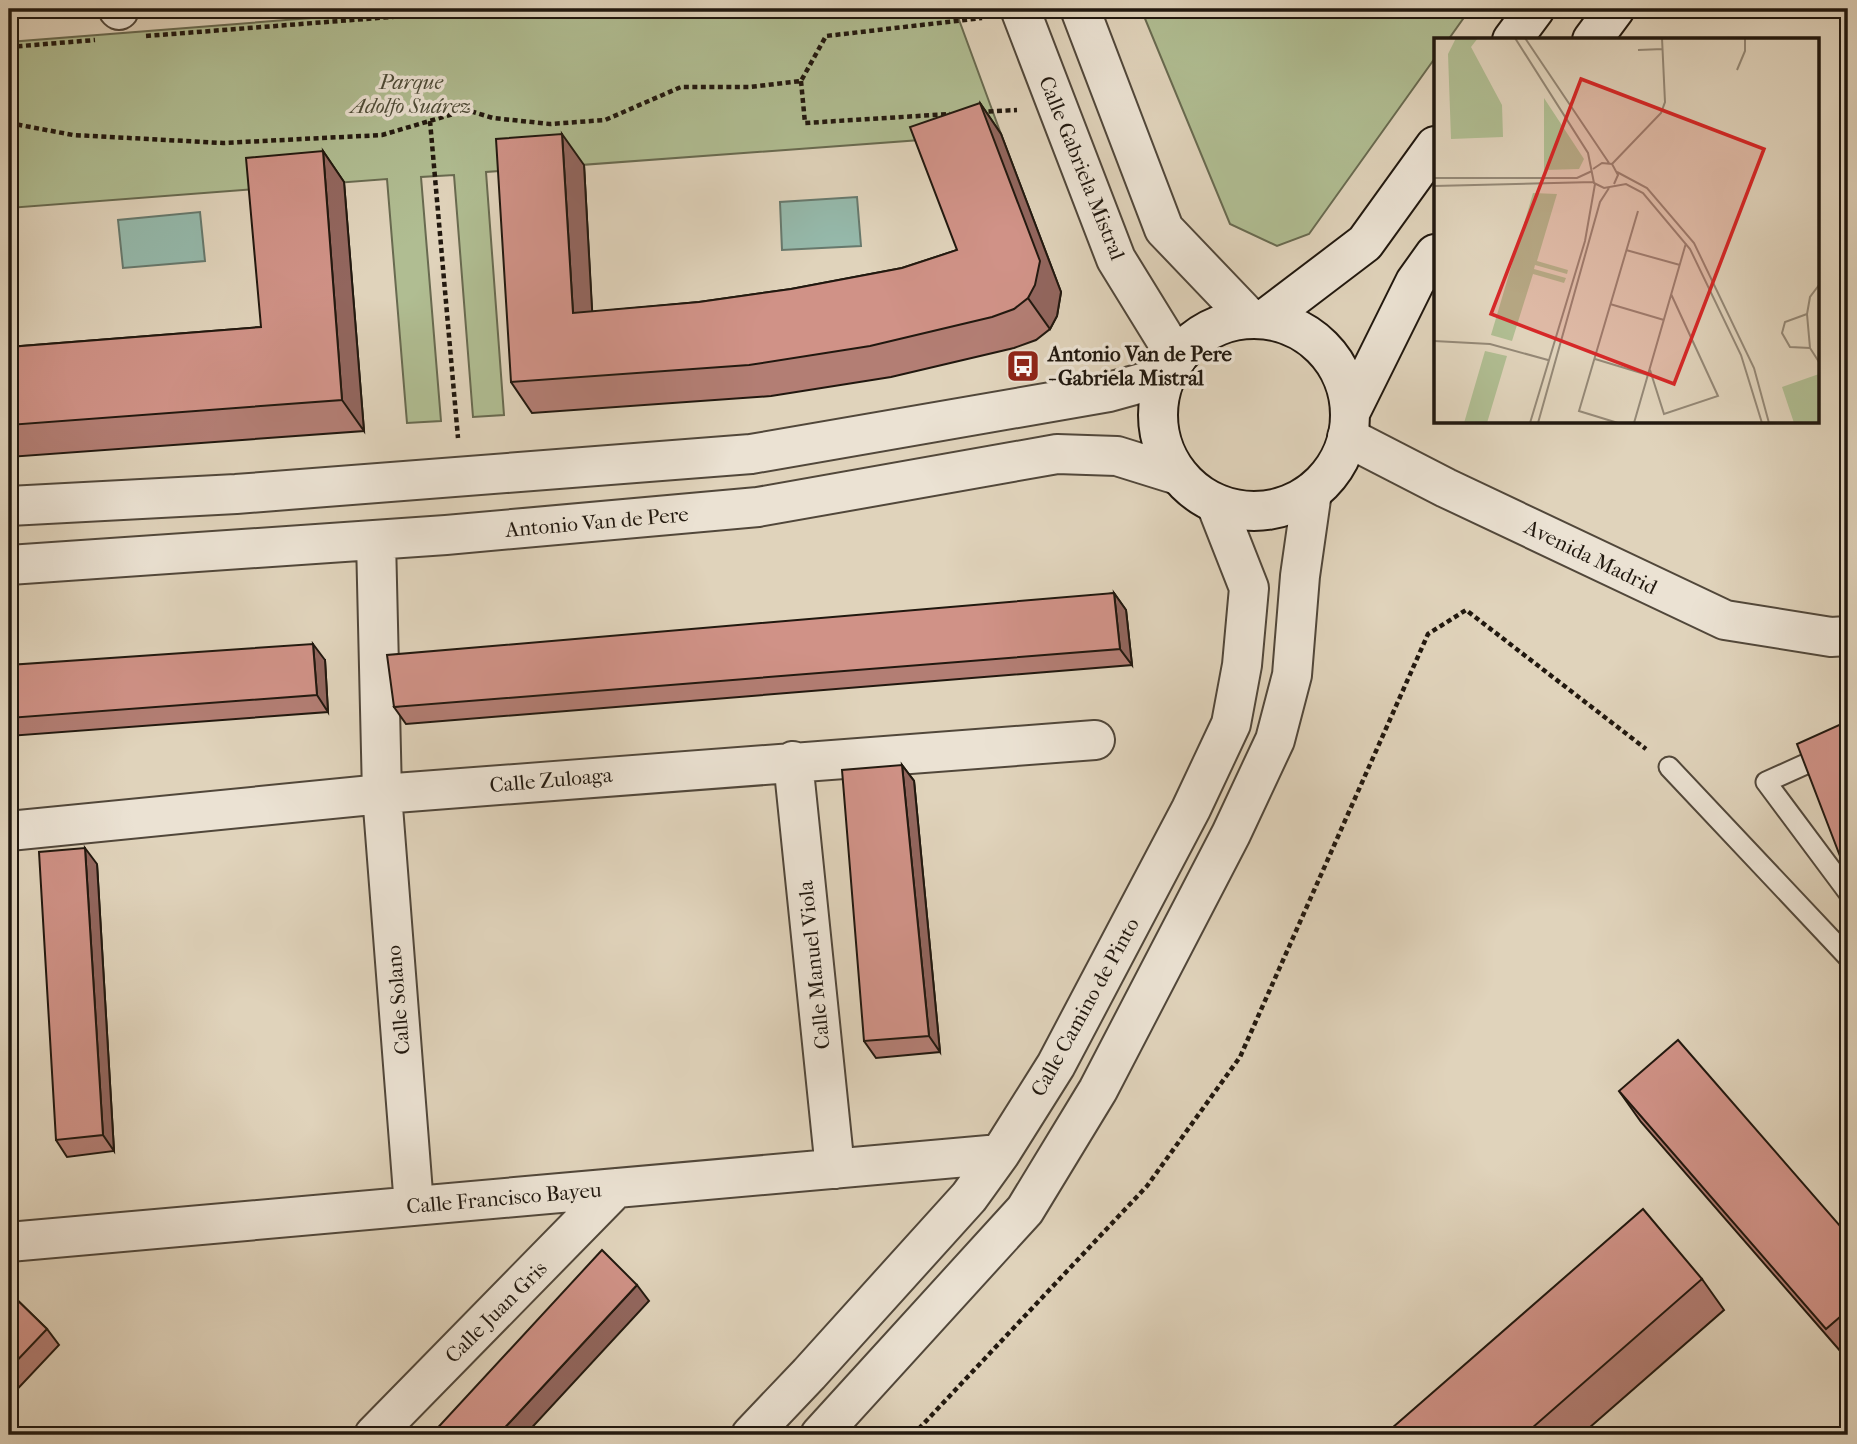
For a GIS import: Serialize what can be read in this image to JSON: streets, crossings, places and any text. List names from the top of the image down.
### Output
{
  "streets": {
    "street": [
      "Calle Gabriela Mistral",
      "Antonio Van de Pere",
      "Avenida Madrid",
      "Calle Zuloaga",
      "Calle Manuel Viola",
      "Calle Solano",
      "Calle Camino de Pinto",
      "Calle Francisco Bayeu",
      "Calle Juan Gris"
    ]
  },
  "crossings": [
    ["Calle Gabriela Mistral", "Antonio Van de Pere"],
    ["Calle Gabriela Mistral", "Avenida Madrid"],
    ["Calle Gabriela Mistral", "Calle Camino de Pinto"],
    ["Antonio Van de Pere", "Avenida Madrid"],
    ["Antonio Van de Pere", "Calle Solano"],
    ["Antonio Van de Pere", "Calle Camino de Pinto"],
    ["Avenida Madrid", "Calle Camino de Pinto"],
    ["Calle Zuloaga", "Calle Manuel Viola"],
    ["Calle Zuloaga", "Calle Solano"],
    ["Calle Manuel Viola", "Calle Francisco Bayeu"],
    ["Calle Solano", "Calle Francisco Bayeu"],
    ["Calle Camino de Pinto", "Calle Francisco Bayeu"],
    ["Calle Francisco Bayeu", "Calle Juan Gris"]
  ],
  "parks": ["Parque Adolfo Suárez"],
  "places": {
    "bus stop": ["Antonio Van de Pere - Gabriela Mistral"]
  }
}
